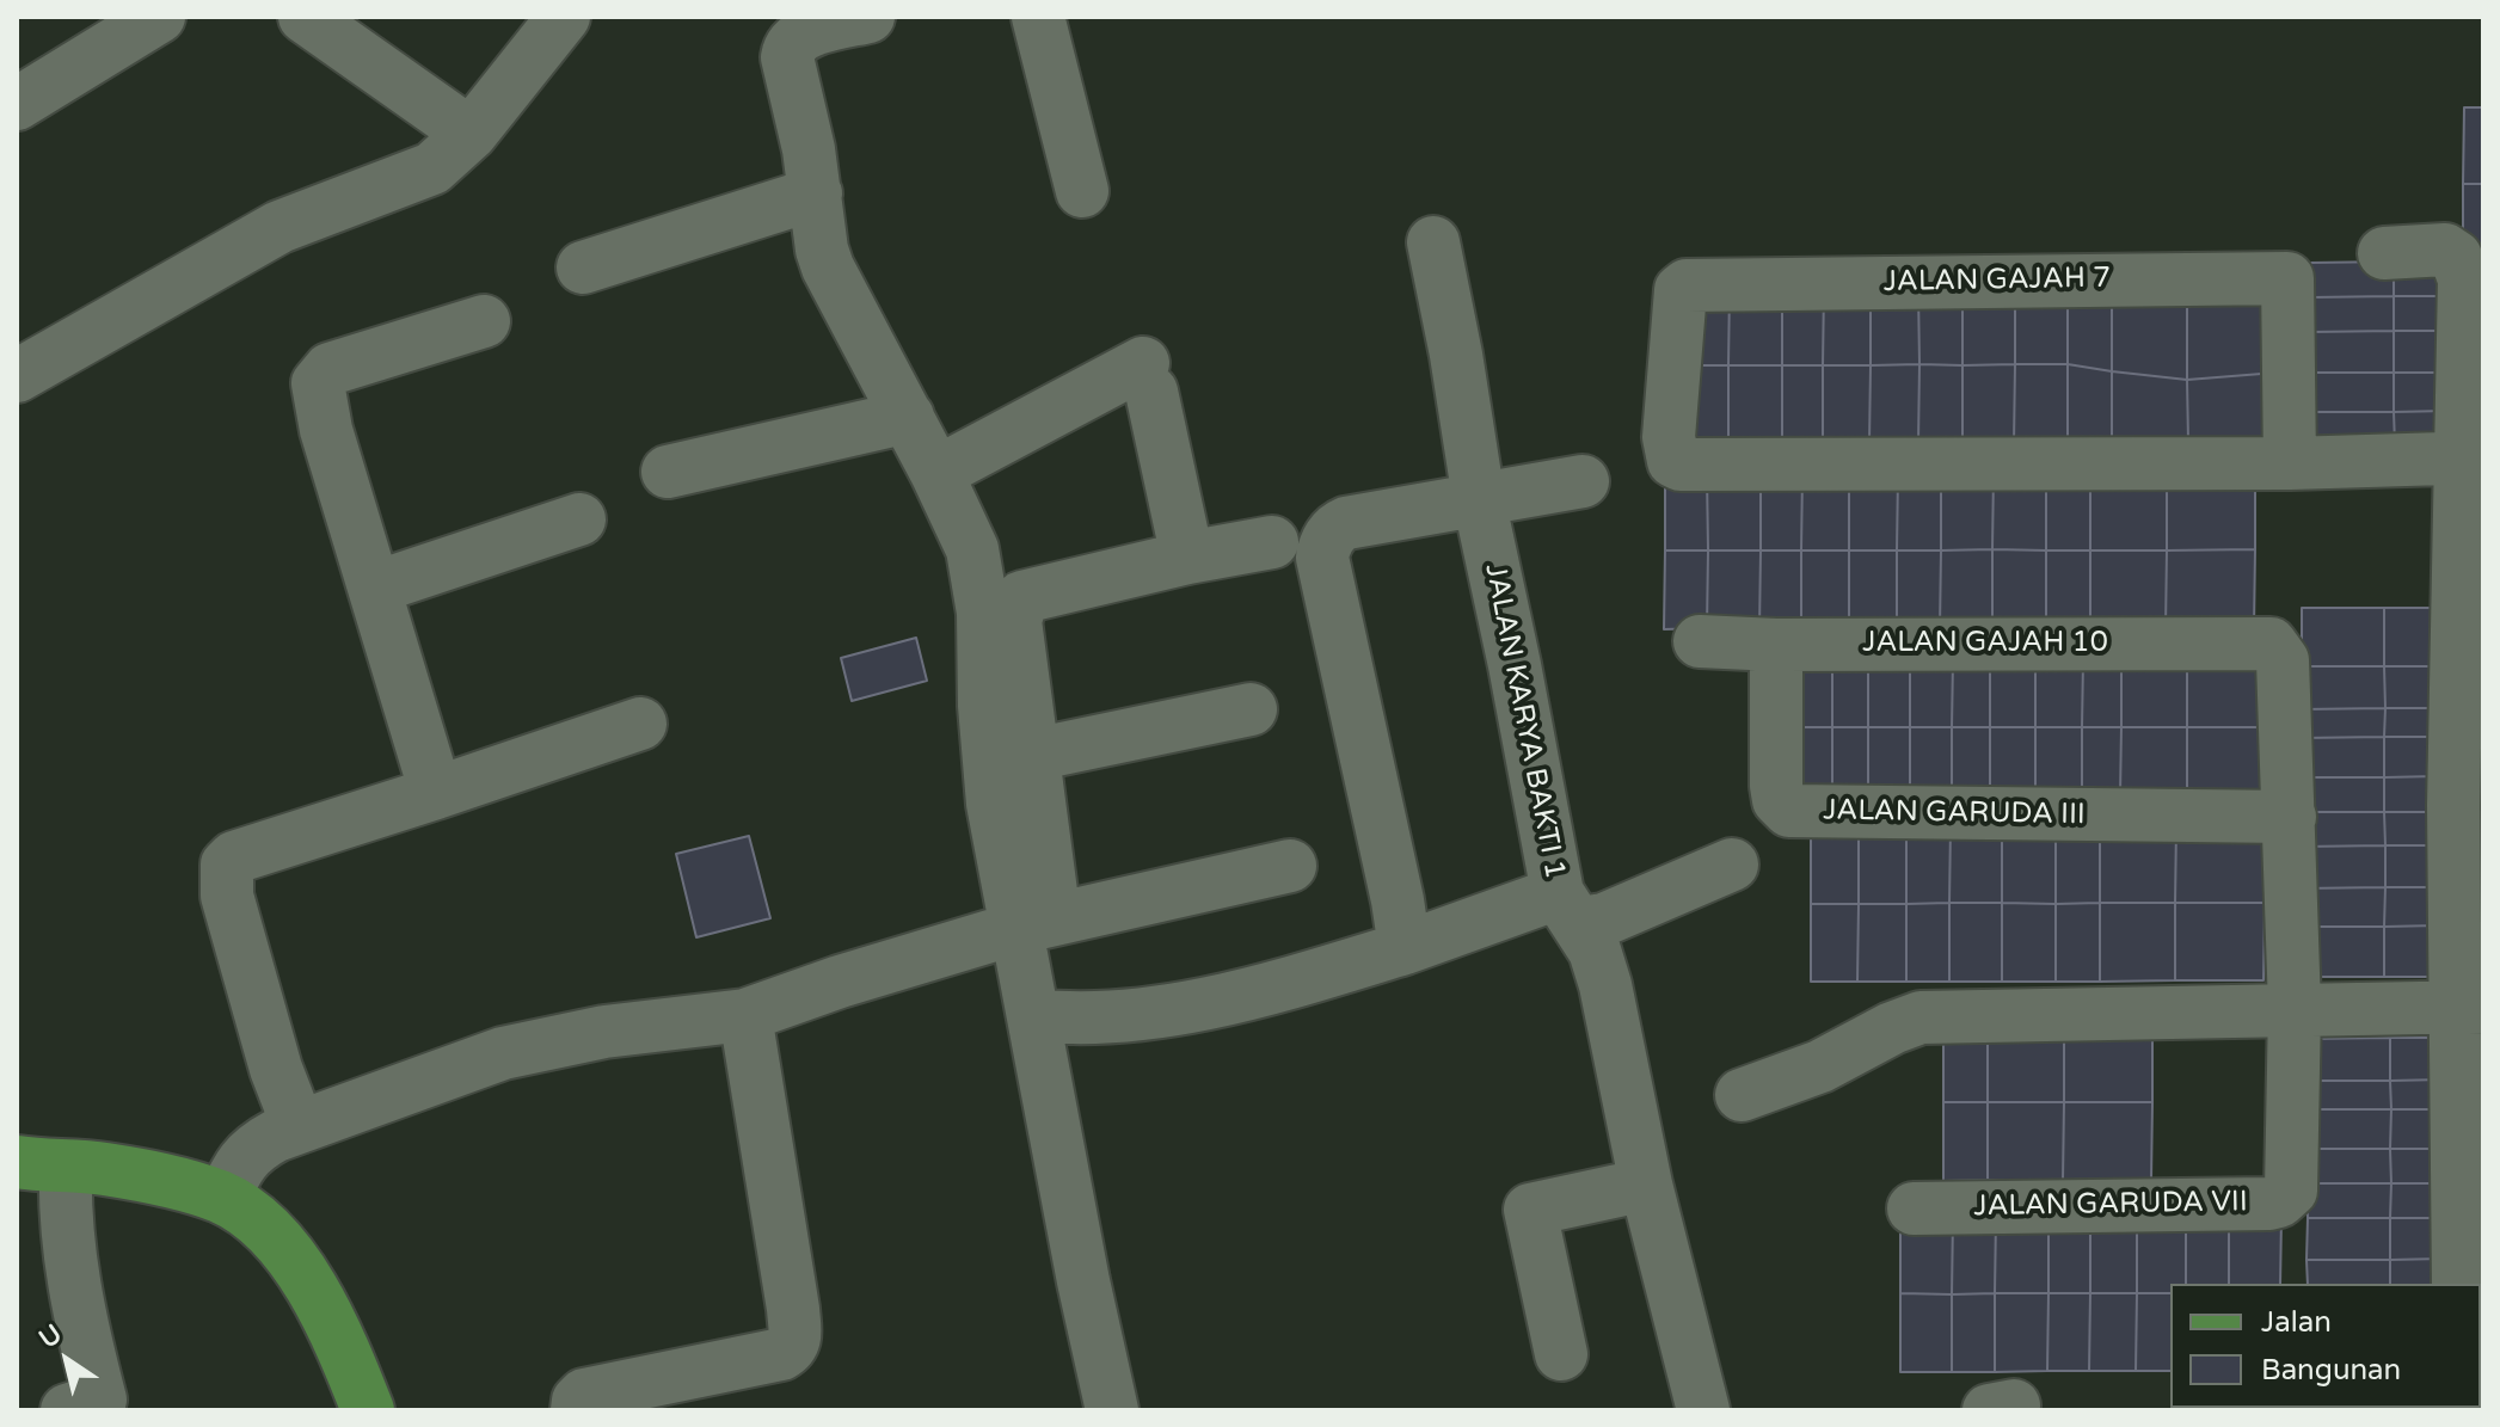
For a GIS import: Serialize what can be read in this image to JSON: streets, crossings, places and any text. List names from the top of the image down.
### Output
{
  "streets": {
    "street": [
      "JALAN GAJAH 7",
      "JALAN GAJAH 10",
      "JALAN KARYA BAKTI 1",
      "JALAN GARUDA III",
      "JALAN GARUDA VII"
    ]
  },
  "crossings": [
    ["JALAN GAJAH 10", "JALAN GARUDA III"]
  ],
  "legend": ["Jalan", "Bangunan"],
  "north": "top left"
}
